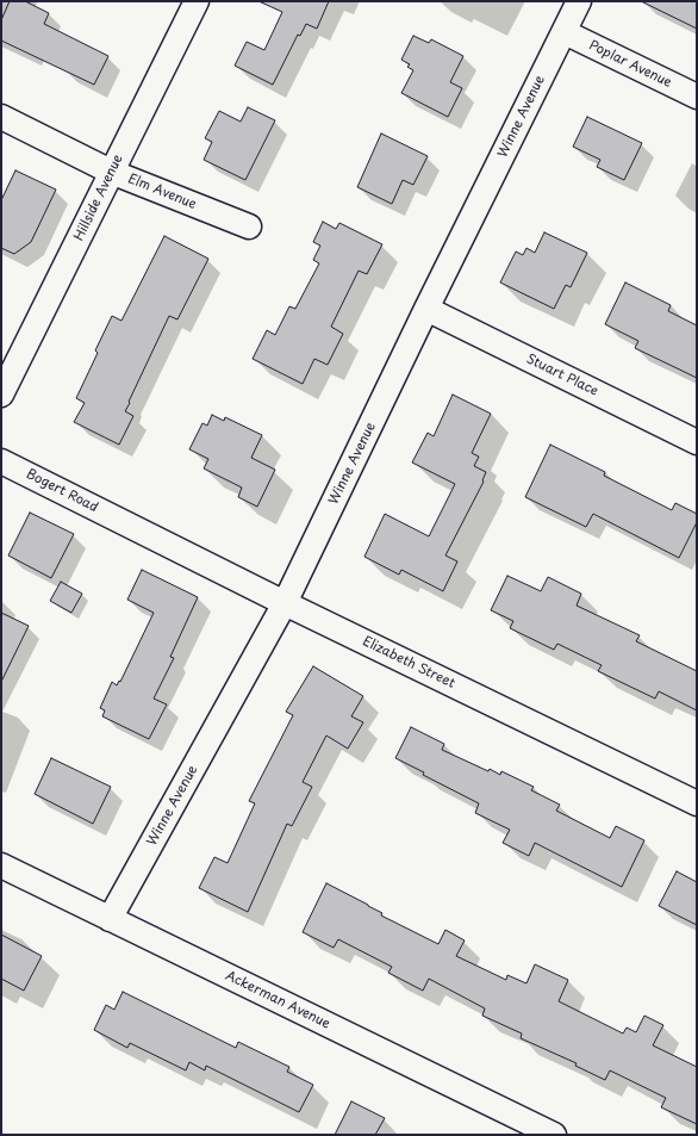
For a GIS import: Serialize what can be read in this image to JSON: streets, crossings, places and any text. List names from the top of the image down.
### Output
{
  "streets": {
    "street": [
      "Poplar Avenue",
      "Winne Avenue",
      "Elm Avenue",
      "Hillside Avenue",
      "Stuart Place",
      "Bogert Road",
      "Elizabeth Street",
      "Ackerman Avenue"
    ]
  },
  "crossings": [
    ["Poplar Avenue", "Winne Avenue"],
    ["Winne Avenue", "Stuart Place"],
    ["Winne Avenue", "Elizabeth Street"],
    ["Winne Avenue", "Ackerman Avenue"],
    ["Elm Avenue", "Hillside Avenue"],
    ["Bogert Road", "Elizabeth Street"]
  ]
}
